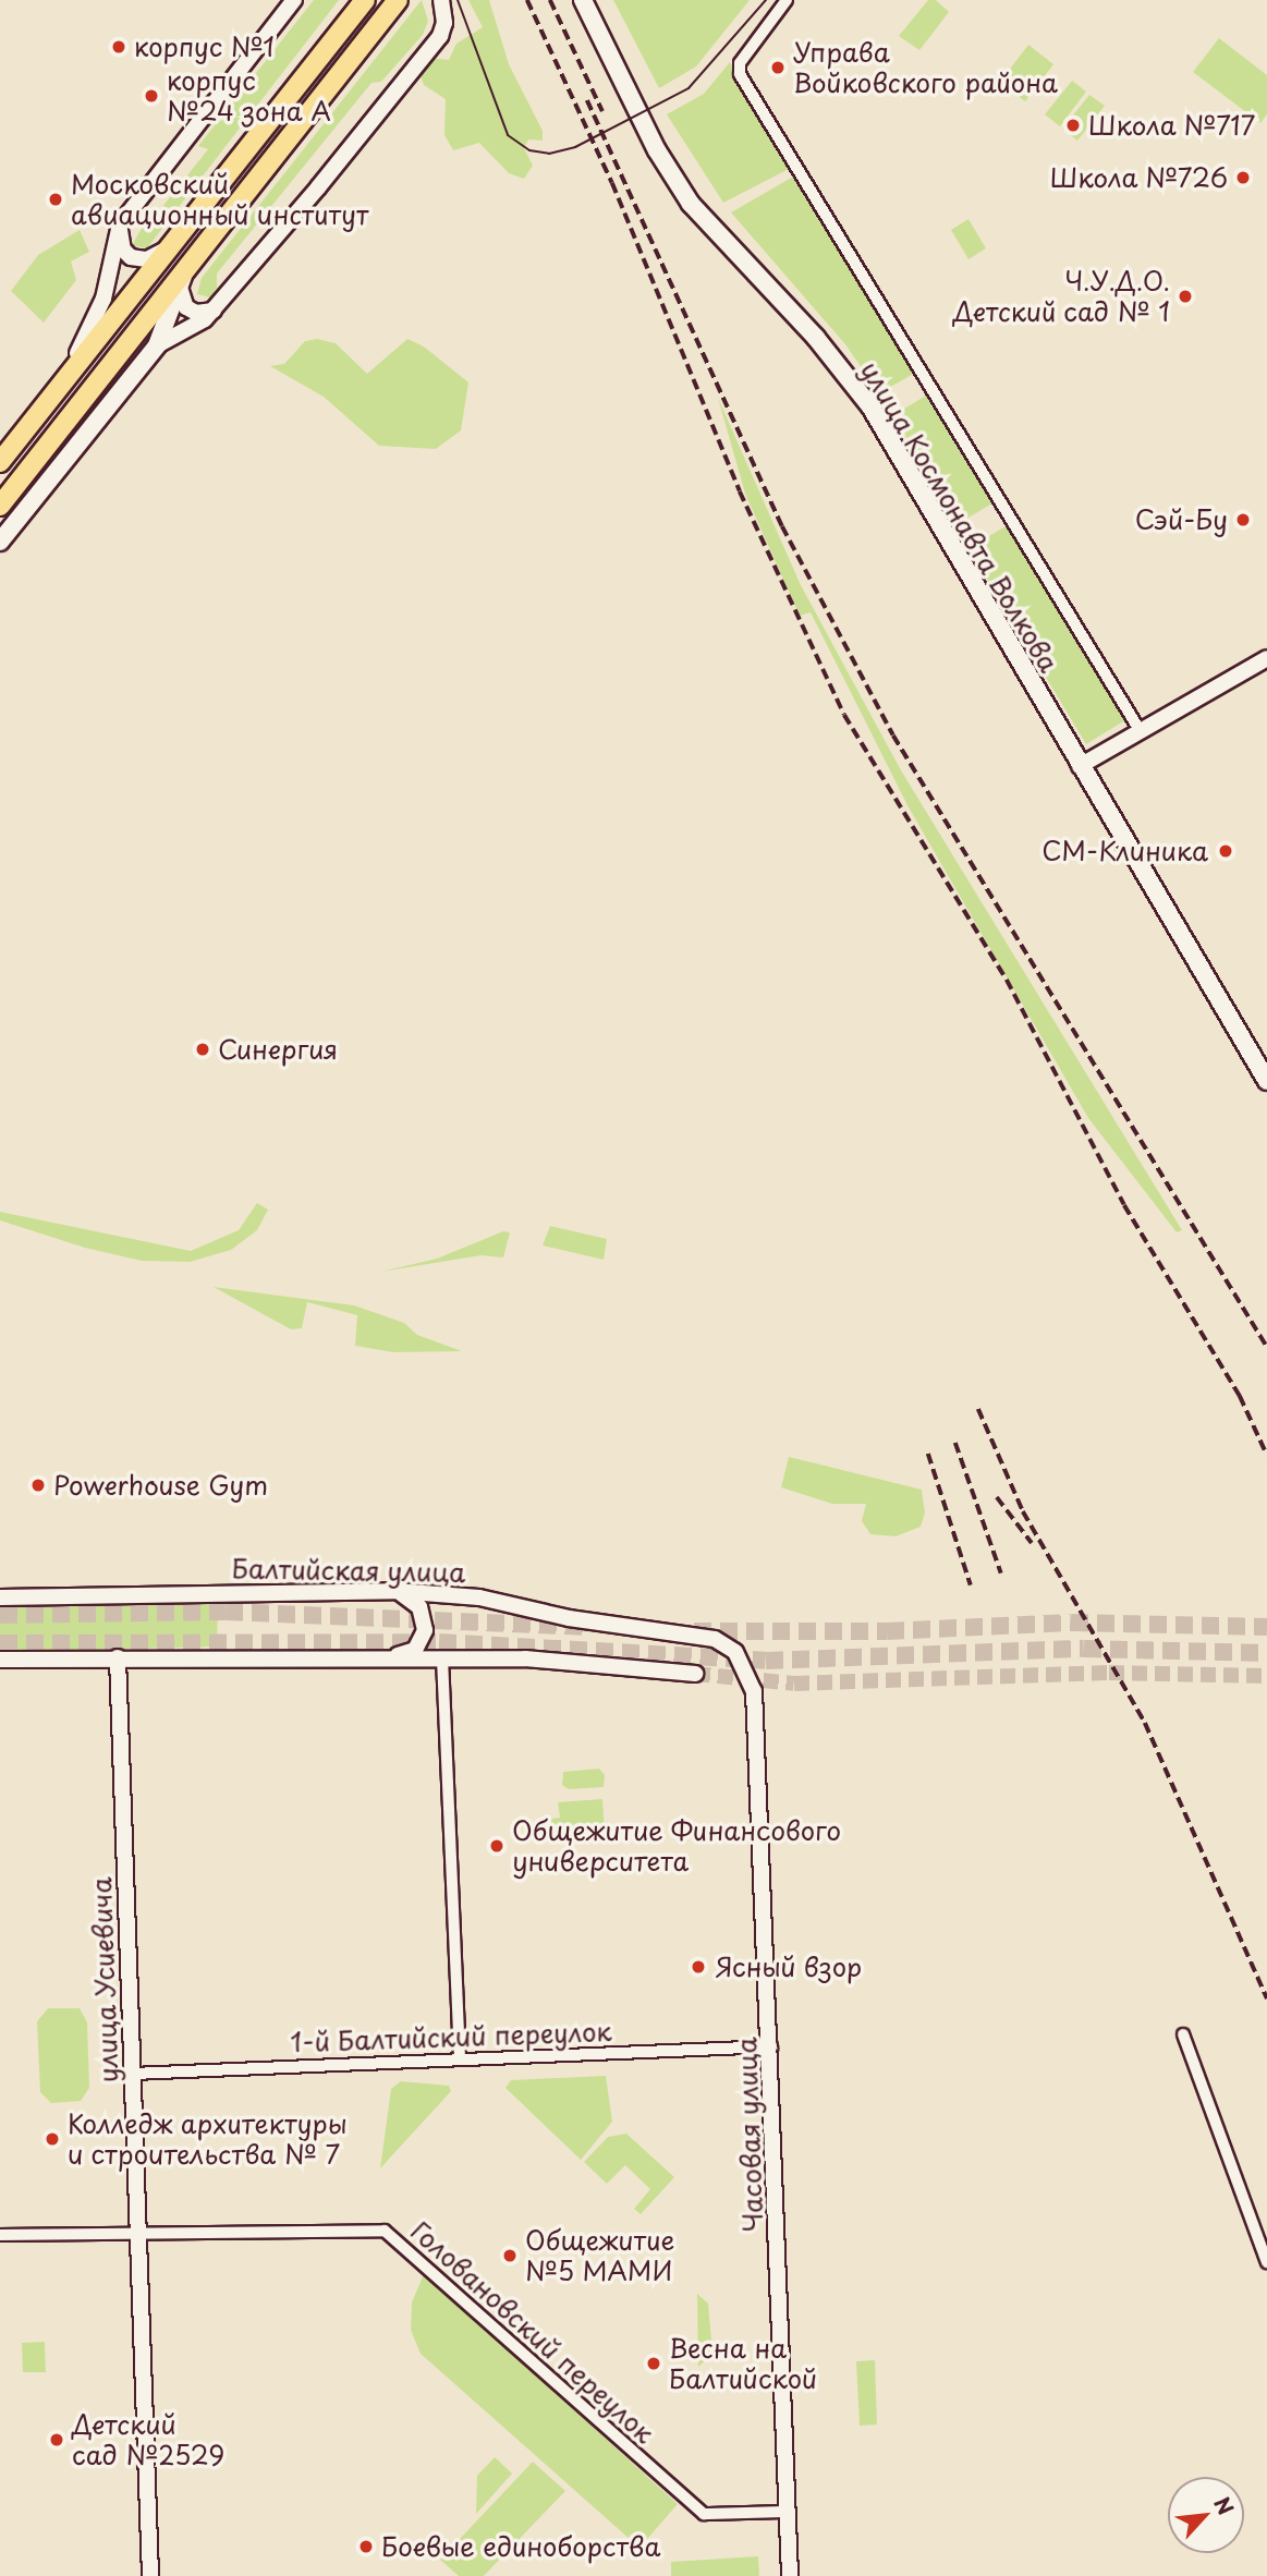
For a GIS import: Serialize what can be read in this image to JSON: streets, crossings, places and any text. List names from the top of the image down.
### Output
{
  "streets": {
    "main road": ["улица Космонавта Волкова"],
    "street": [
      "Балтийская улица",
      "улица Усиевича",
      "1-й Балтийский переулок",
      "Часовая улица",
      "Головановский переулок"
    ]
  },
  "crossings": [
    ["Балтийская улица", "Часовая улица"],
    ["улица Усиевича", "1-й Балтийский переулок"],
    ["улица Усиевича", "Головановский переулок"],
    ["1-й Балтийский переулок", "Часовая улица"],
    ["Часовая улица", "Головановский переулок"]
  ],
  "places": [
    "корпус №1",
    "Управа Войковского района",
    "корпус №24 зона А",
    "Школа №717",
    "Школа №726",
    "Московский авиационный институт",
    "Ч.У.Д.О. Детский сад № 1",
    "Сэй-Бу",
    "СМ-Клиника",
    "Синергия",
    "Powerhouse Gym",
    "Общежитие Финансового университета",
    "Ясный взор",
    "Колледж архитектуры и строительства № 7",
    "Общежитие №5 МАМИ",
    "Весна на Балтийской",
    "Детский сад №2529",
    "Боевые единоборства"
  ],
  "north": "top right"
}
